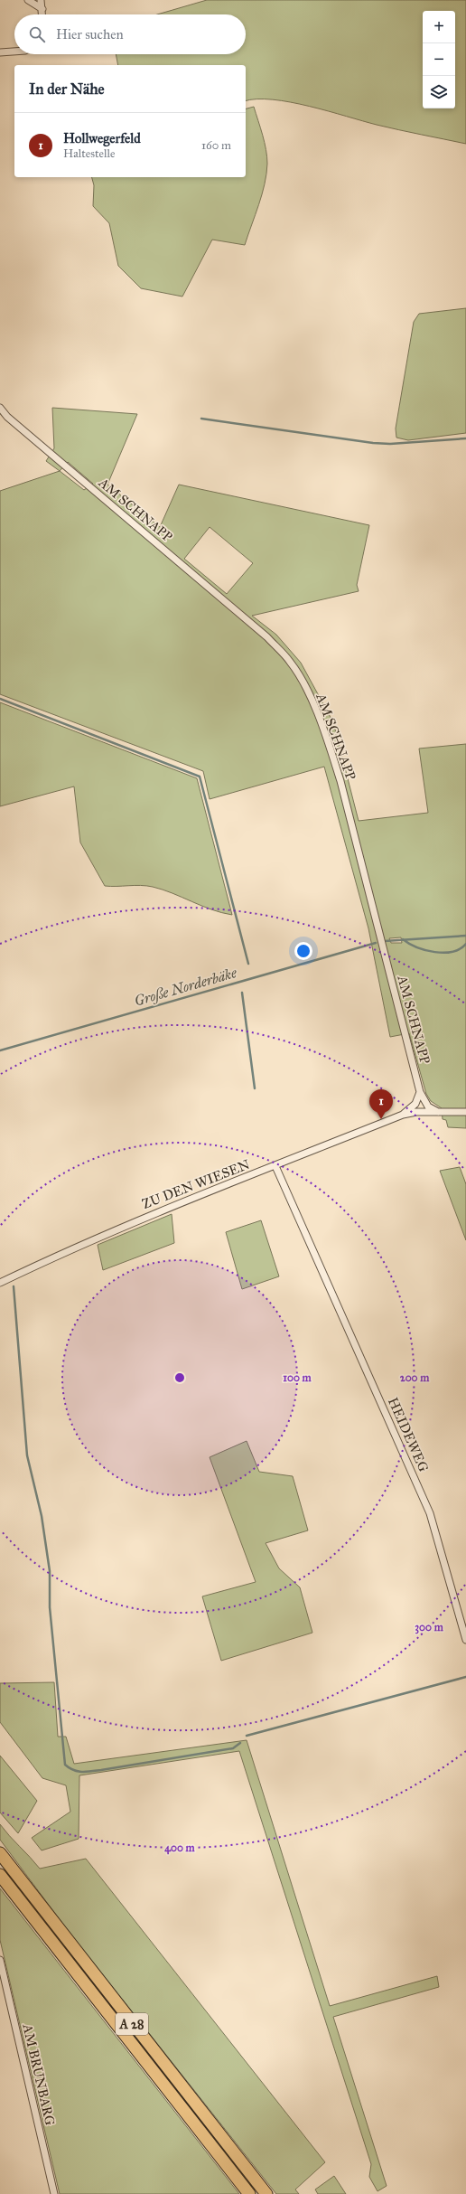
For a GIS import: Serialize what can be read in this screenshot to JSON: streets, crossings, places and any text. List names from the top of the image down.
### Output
{
  "streets": {
    "highway": ["A 28"],
    "street": [
      "AM SCHNAPP",
      "ZU DEN WIESEN",
      "HEIDEWEG",
      "AM BRUNBARG"
    ]
  },
  "crossings": [
    ["ZU DEN WIESEN", "HEIDEWEG"]
  ],
  "water": ["Große Norderbäke"],
  "page": {
    "map_buttons": ["+", "−"],
    "search": "Hier suchen",
    "heading": "In der Nähe",
    "list": [
      {
        "mark": "1",
        "name": "Hollwegerfeld",
        "note": "Haltestelle",
        "value": "160 m"
      }
    ],
    "pins": "1"
  },
  "rings": [
    "100 m",
    "200 m",
    "300 m",
    "400 m"
  ]
}
